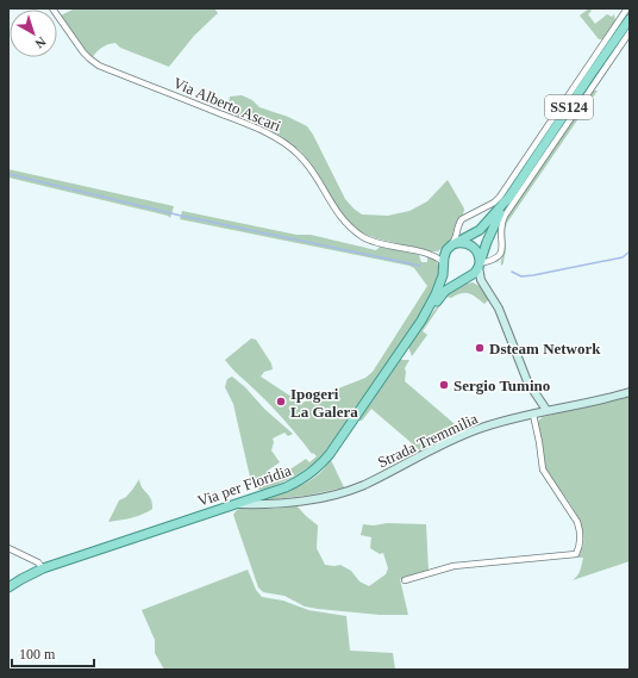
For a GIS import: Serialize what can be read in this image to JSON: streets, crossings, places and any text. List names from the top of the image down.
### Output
{
  "streets": {
    "main road": ["SS124", "Strada Tremmilia", "Via per Floridia"],
    "street": ["Via Alberto Ascari"]
  },
  "crossings": [
    ["Strada Tremmilia", "Via per Floridia"]
  ],
  "places": ["Dsteam Network", "Sergio Tumino", "Ipogeri La Galera"],
  "scale_bar": "100 m",
  "north": "bottom right"
}
